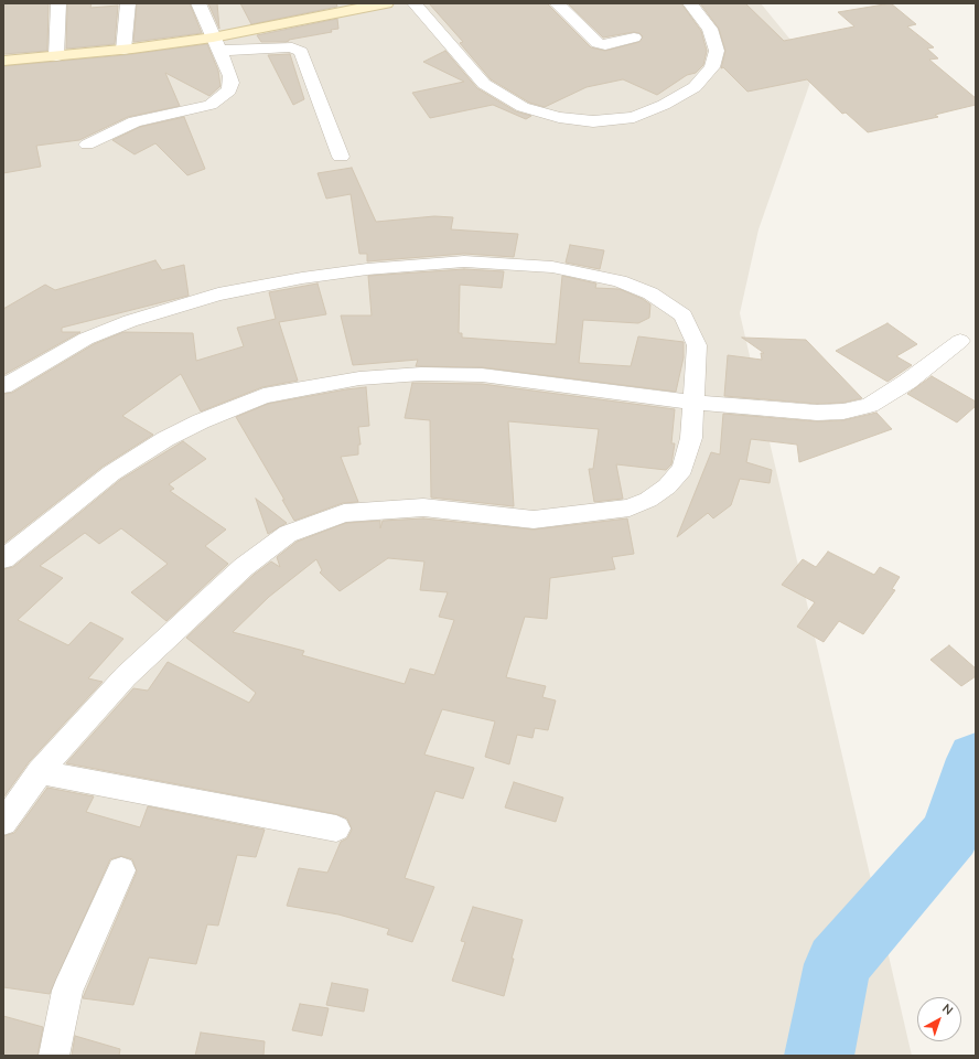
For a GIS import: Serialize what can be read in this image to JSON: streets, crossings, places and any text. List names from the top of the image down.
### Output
{
  "north": "top right"
}
